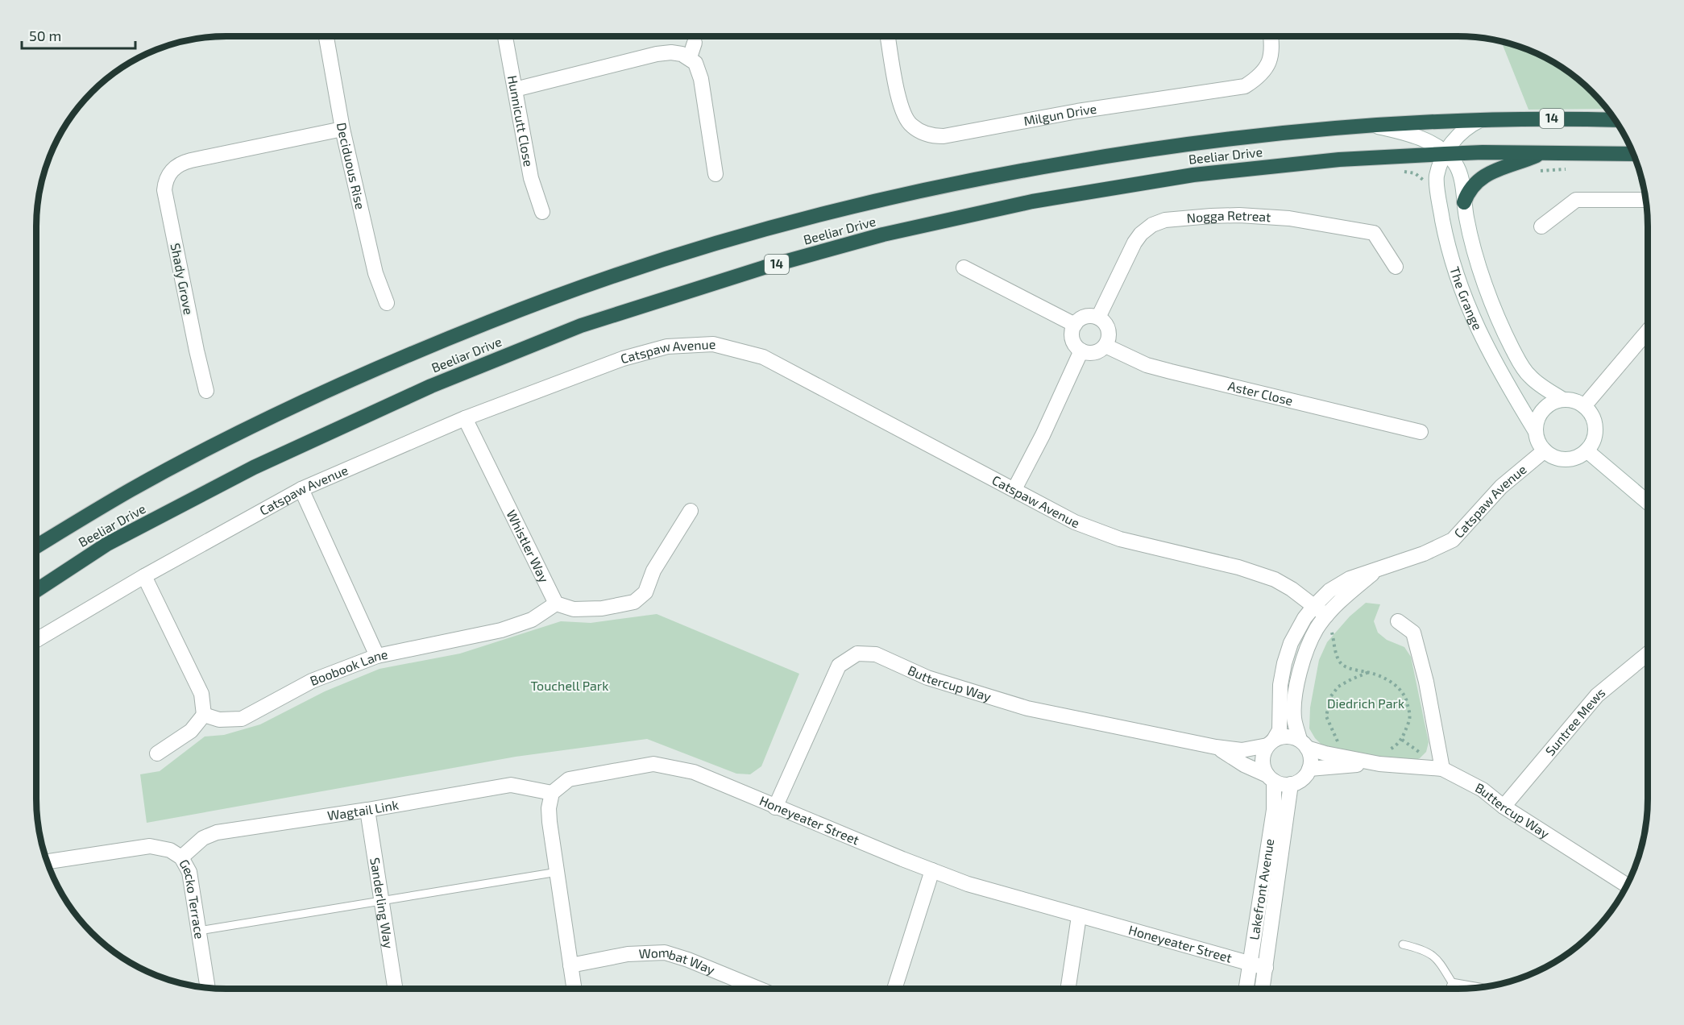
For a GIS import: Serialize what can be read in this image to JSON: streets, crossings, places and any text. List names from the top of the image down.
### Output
{
  "streets": {
    "highway": ["14", "Beeliar Drive"],
    "street": [
      "Milgun Drive",
      "Hunnicutt Close",
      "Deciduous Rise",
      "Nogga Retreat",
      "Shady Grove",
      "The Grange",
      "Catspaw Avenue",
      "Aster Close",
      "Whistler Way",
      "Boobook Lane",
      "Buttercup Way",
      "Suntree Mews",
      "Wagtail Link",
      "Honeyeater Street",
      "Lakefront Avenue",
      "Gecko Terrace",
      "Sanderling Way",
      "Wombat Way"
    ]
  },
  "crossings": [
    ["Beeliar Drive", "The Grange"],
    ["Deciduous Rise", "Shady Grove"],
    ["Nogga Retreat", "Aster Close"],
    ["The Grange", "Catspaw Avenue"],
    ["Catspaw Avenue", "Whistler Way"],
    ["Whistler Way", "Boobook Lane"],
    ["Buttercup Way", "Suntree Mews"],
    ["Buttercup Way", "Honeyeater Street"],
    ["Buttercup Way", "Lakefront Avenue"],
    ["Wagtail Link", "Honeyeater Street"],
    ["Wagtail Link", "Gecko Terrace"],
    ["Wagtail Link", "Sanderling Way"],
    ["Honeyeater Street", "Lakefront Avenue"]
  ],
  "parks": ["Touchell Park", "Diedrich Park"],
  "scale_bar": "50 m"
}
